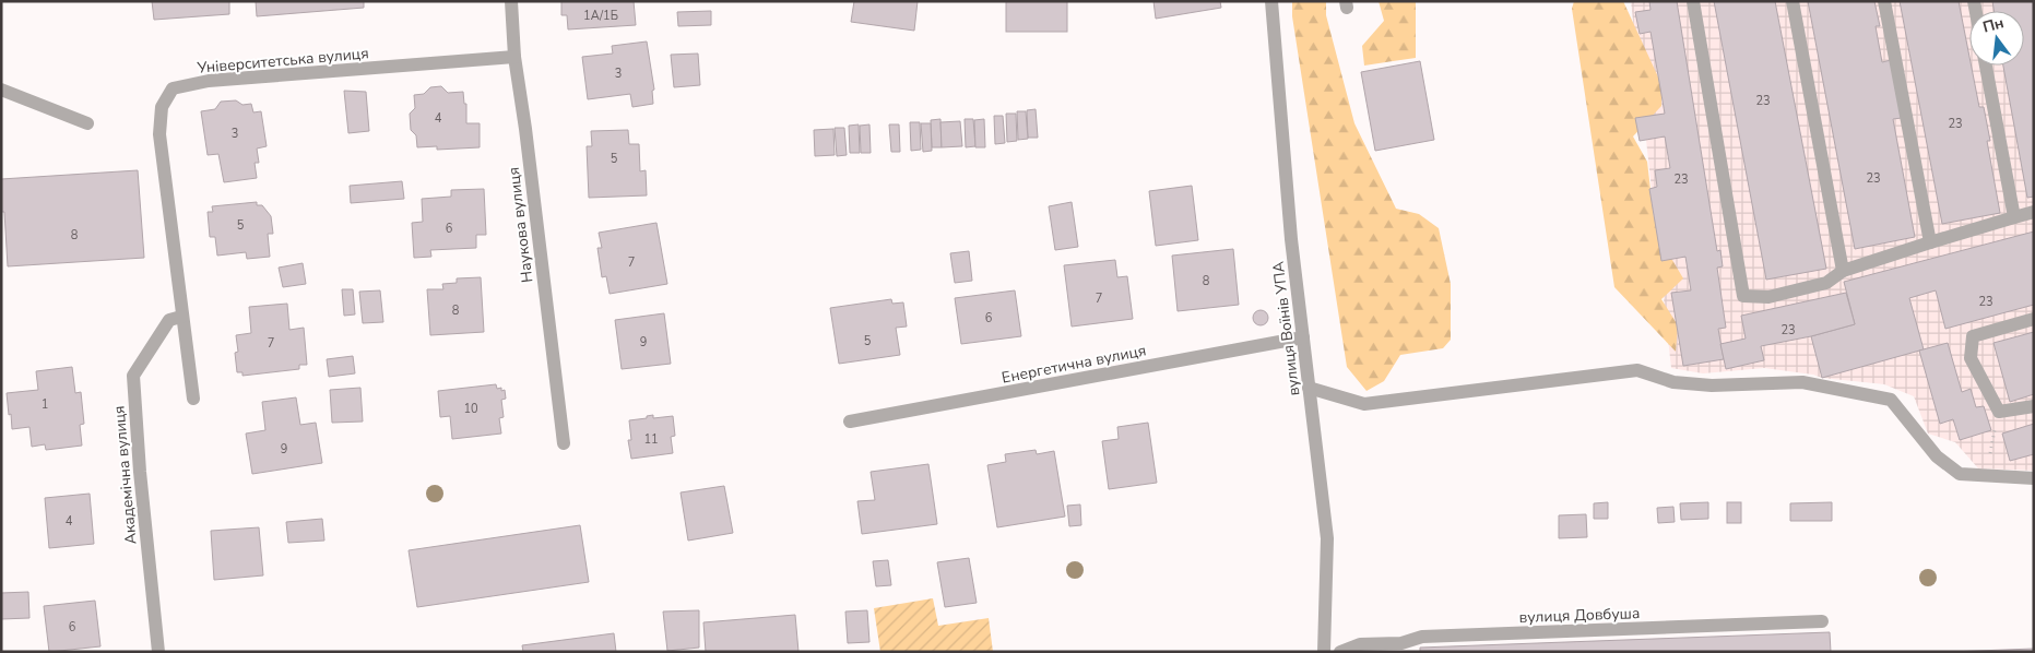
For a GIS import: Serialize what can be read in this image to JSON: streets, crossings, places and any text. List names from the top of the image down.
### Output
{
  "streets": {
    "street": [
      "Університетська вулиця",
      "Наукова вулиця",
      "вулиця Воїнів УПА",
      "Енергетична вулиця",
      "Академічна вулиця",
      "вулиця Довбуша"
    ]
  },
  "crossings": [
    ["Університетська вулиця", "Наукова вулиця"],
    ["Університетська вулиця", "Академічна вулиця"],
    ["вулиця Воїнів УПА", "Енергетична вулиця"]
  ],
  "house_numbers": [
    "1А/1Б",
    "3",
    "23",
    "4",
    "23",
    "3",
    "5",
    "23",
    "23",
    "5",
    "6",
    "8",
    "7",
    "8",
    "7",
    "23",
    "8",
    "6",
    "23",
    "5",
    "9",
    "7",
    "1",
    "10",
    "11",
    "9",
    "4",
    "6"
  ],
  "north": "top"
}
